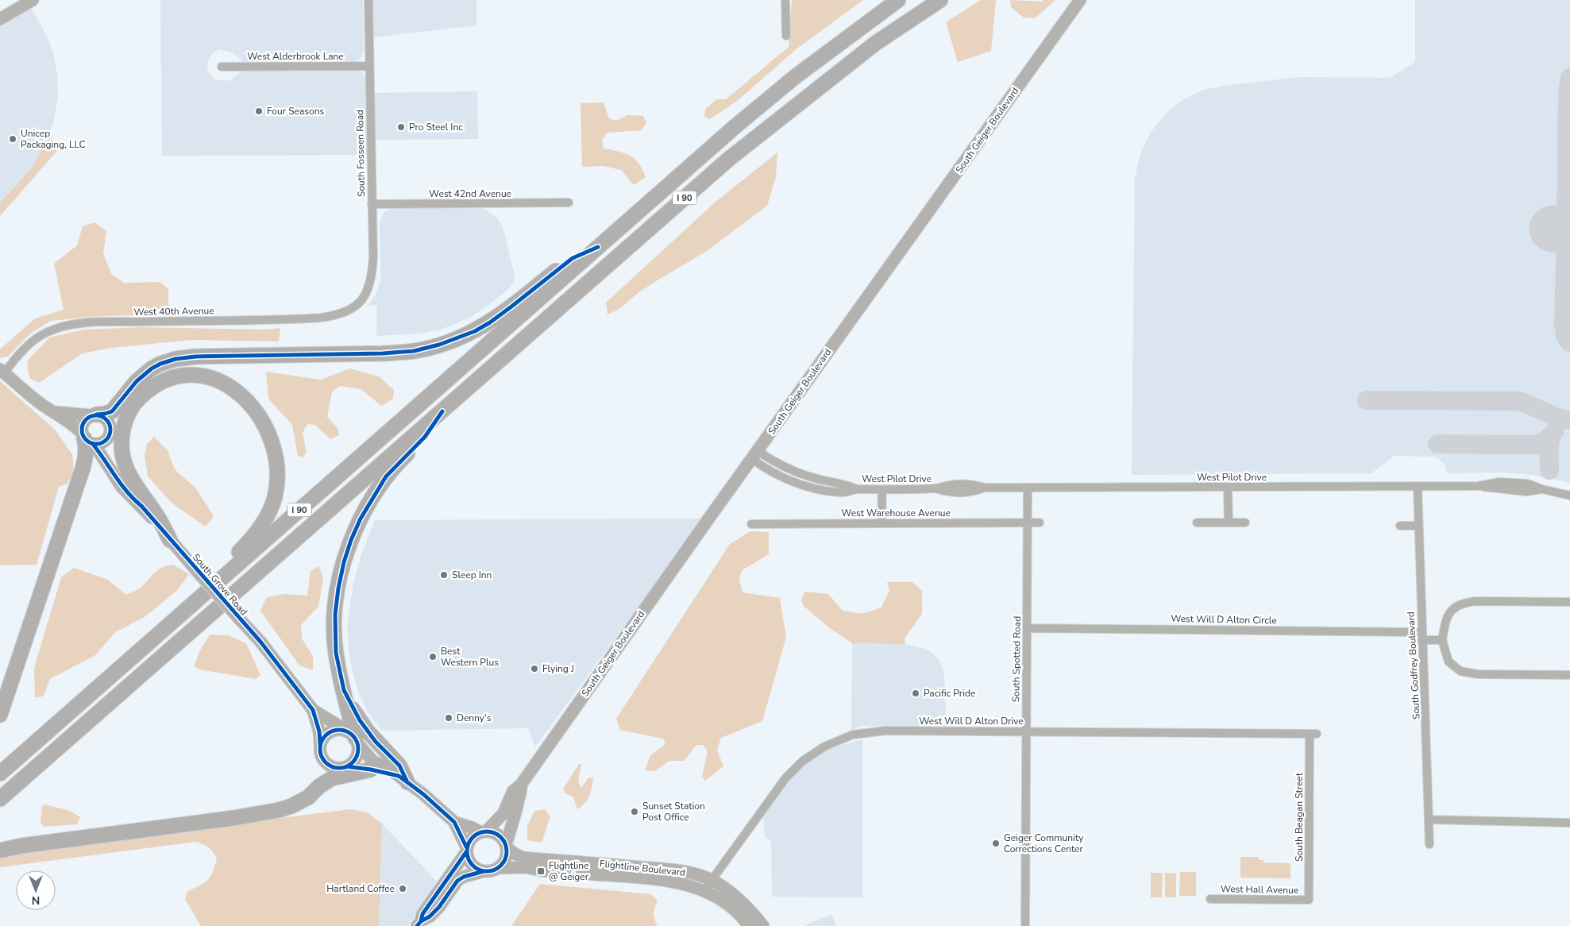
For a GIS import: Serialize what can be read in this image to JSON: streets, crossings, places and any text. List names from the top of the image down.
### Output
{
  "streets": {
    "highway": ["I 90"],
    "main road": ["South Geiger Boulevard", "South Grove Road", "Flightline Boulevard"],
    "street": [
      "West Alderbrook Lane",
      "South Fosseen Road",
      "West 42nd Avenue",
      "West 40th Avenue",
      "West Pilot Drive",
      "West Warehouse Avenue",
      "West Will D Alton Circle",
      "South Spotted Road",
      "South Godfrey Boulevard",
      "West Will D Alton Drive",
      "South Beagan Street",
      "West Hall Avenue"
    ]
  },
  "crossings": [
    ["West Alderbrook Lane", "South Fosseen Road"],
    ["South Geiger Boulevard", "West Pilot Drive"],
    ["South Geiger Boulevard", "South Grove Road"],
    ["South Geiger Boulevard", "Flightline Boulevard"],
    ["South Fosseen Road", "West 42nd Avenue"],
    ["South Fosseen Road", "West 40th Avenue"],
    ["West 40th Avenue", "South Grove Road"],
    ["West Pilot Drive", "South Spotted Road"],
    ["West Pilot Drive", "South Godfrey Boulevard"],
    ["West Warehouse Avenue", "South Spotted Road"],
    ["South Grove Road", "Flightline Boulevard"],
    ["West Will D Alton Circle", "South Spotted Road"],
    ["West Will D Alton Circle", "South Godfrey Boulevard"],
    ["South Spotted Road", "West Will D Alton Drive"],
    ["West Will D Alton Drive", "South Beagan Street"],
    ["West Will D Alton Drive", "Flightline Boulevard"],
    ["South Beagan Street", "West Hall Avenue"]
  ],
  "places": {
    "other": [
      "Four Seasons",
      "Pro Steel Inc",
      "Unicep Packaging, LLC",
      "Sleep Inn",
      "Best Western Plus",
      "Flying J",
      "Pacific Pride",
      "Denny's",
      "Sunset Station Post Office",
      "Geiger Community Corrections Center",
      "Hartland Coffee"
    ],
    "transit": ["Flightline @ Geiger"]
  },
  "north": "bottom"
}
